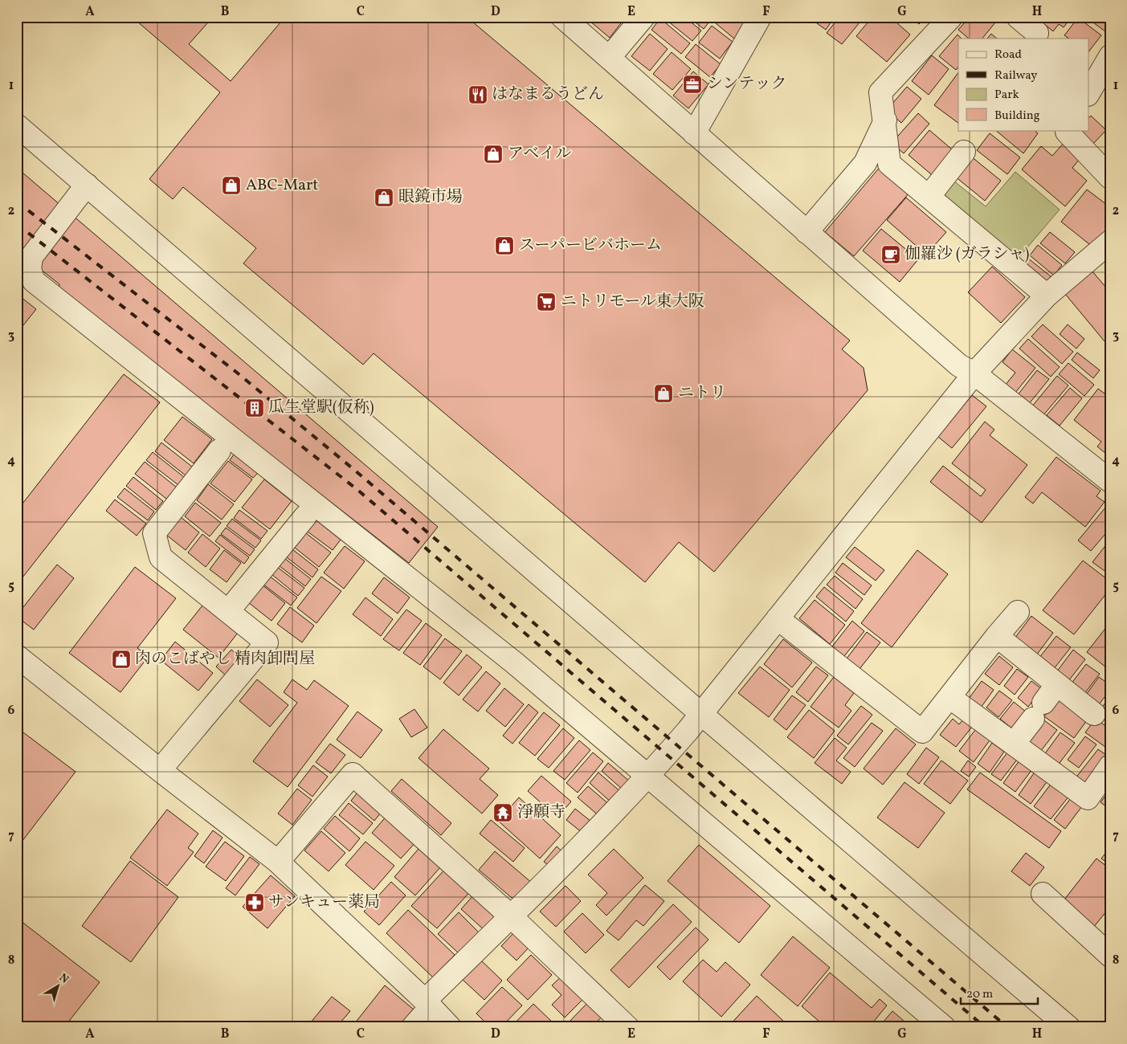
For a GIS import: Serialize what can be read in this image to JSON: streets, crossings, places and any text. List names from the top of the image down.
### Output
{
  "places": {
    "office": ["シンテック"],
    "restaurant": ["はなまるうどん"],
    "shop": [
      "アベイル",
      "ABC-Mart",
      "眼鏡市場",
      "スーパービバホーム",
      "ニトリ",
      "肉のこばやし 精肉卸問屋"
    ],
    "cafe": ["伽羅沙 (ガラシャ)"],
    "supermarket": ["ニトリモール東大阪"],
    "building": ["瓜生堂駅(仮称)"],
    "temple": ["淨願寺"],
    "pharmacy": ["サンキュー薬局"]
  },
  "legend": [
    "Road",
    "Railway",
    "Park",
    "Building"
  ],
  "scale_bar": "20 m",
  "north": "top right",
  "grid": {
    "columns": [
      "A",
      "B",
      "C",
      "D",
      "E",
      "F",
      "G",
      "H"
    ],
    "rows": [
      "1",
      "2",
      "3",
      "4",
      "5",
      "6",
      "7",
      "8"
    ]
  }
}
